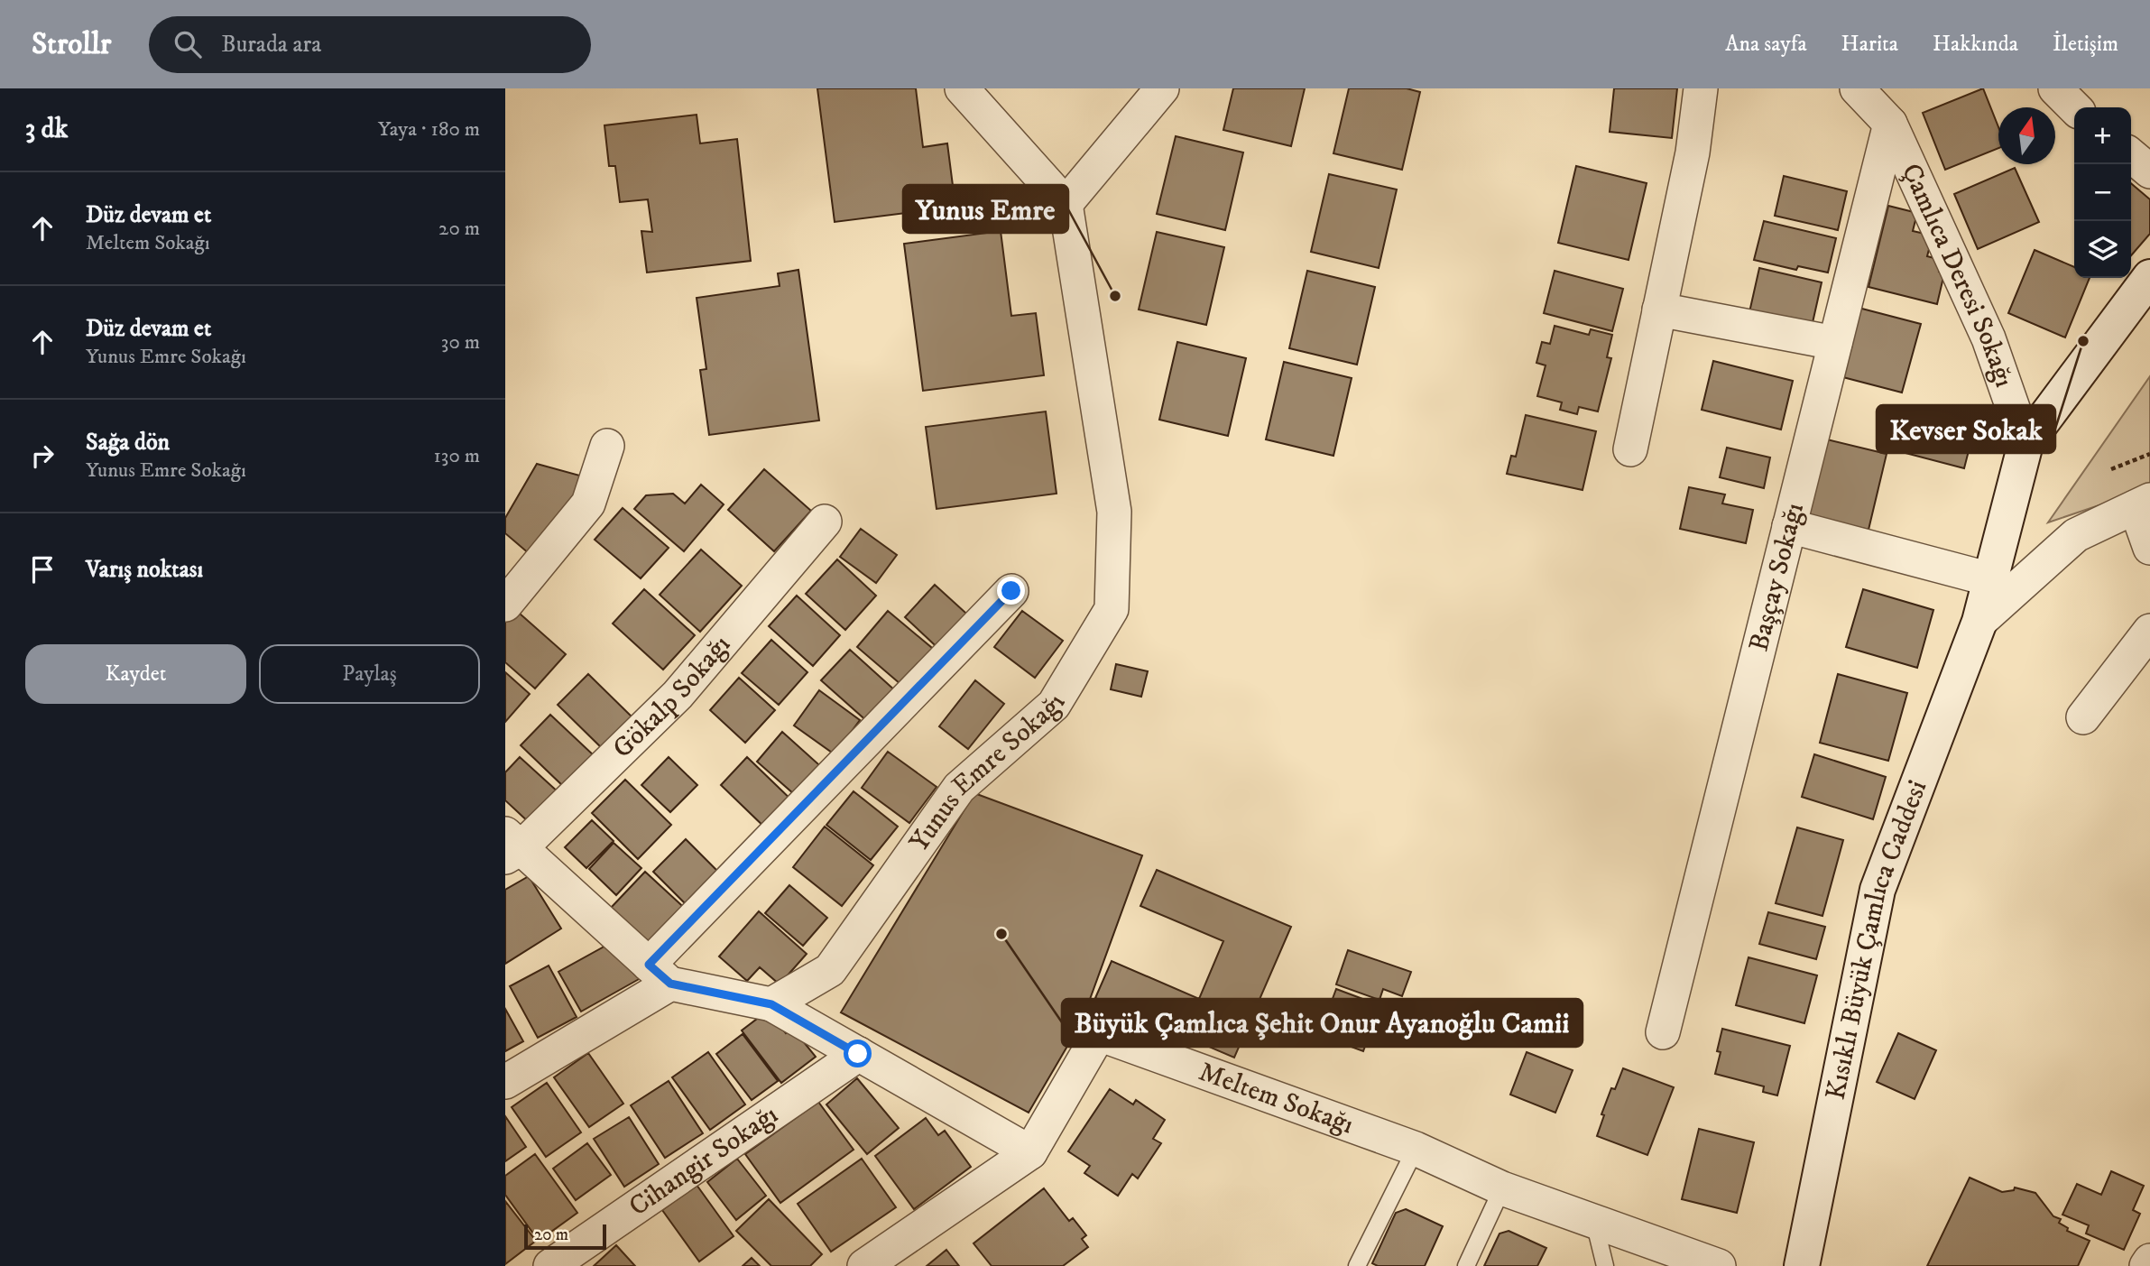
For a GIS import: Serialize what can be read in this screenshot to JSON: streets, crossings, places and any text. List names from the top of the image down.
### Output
{
  "streets": {
    "main road": ["Kısıklı Büyük Çamlıca Caddesi"],
    "street": [
      "Çamlıca Deresi Sokağı",
      "Başçay Sokağı",
      "Gökalp Sokağı",
      "Yunus Emre Sokağı",
      "Meltem Sokağı",
      "Cihangir Sokağı"
    ]
  },
  "crossings": [
    ["Çamlıca Deresi Sokağı", "Başçay Sokağı"]
  ],
  "places": ["Yunus Emre", "Kevser Sokak", "Büyük Çamlıca Şehit Onur Ayanoğlu Camii"],
  "scale_bar": "20 m",
  "north": "top",
  "page": {
    "header": "Strollr",
    "search": "Burada ara",
    "nav": [
      "Ana sayfa",
      "Harita",
      "Hakkında",
      "İletişim"
    ],
    "heading": ["3 dk", "Yaya · 180 m"],
    "map_buttons": ["+", "−"],
    "list": [
      ["Düz devam et", "Meltem Sokağı", "20 m"],
      ["Düz devam et", "Yunus Emre Sokağı", "30 m"],
      ["Sağa dön", "Yunus Emre Sokağı", "130 m"],
      "Varış noktası"
    ],
    "buttons": ["Kaydet", "Paylaş"],
    "scale": "20 m"
  }
}
